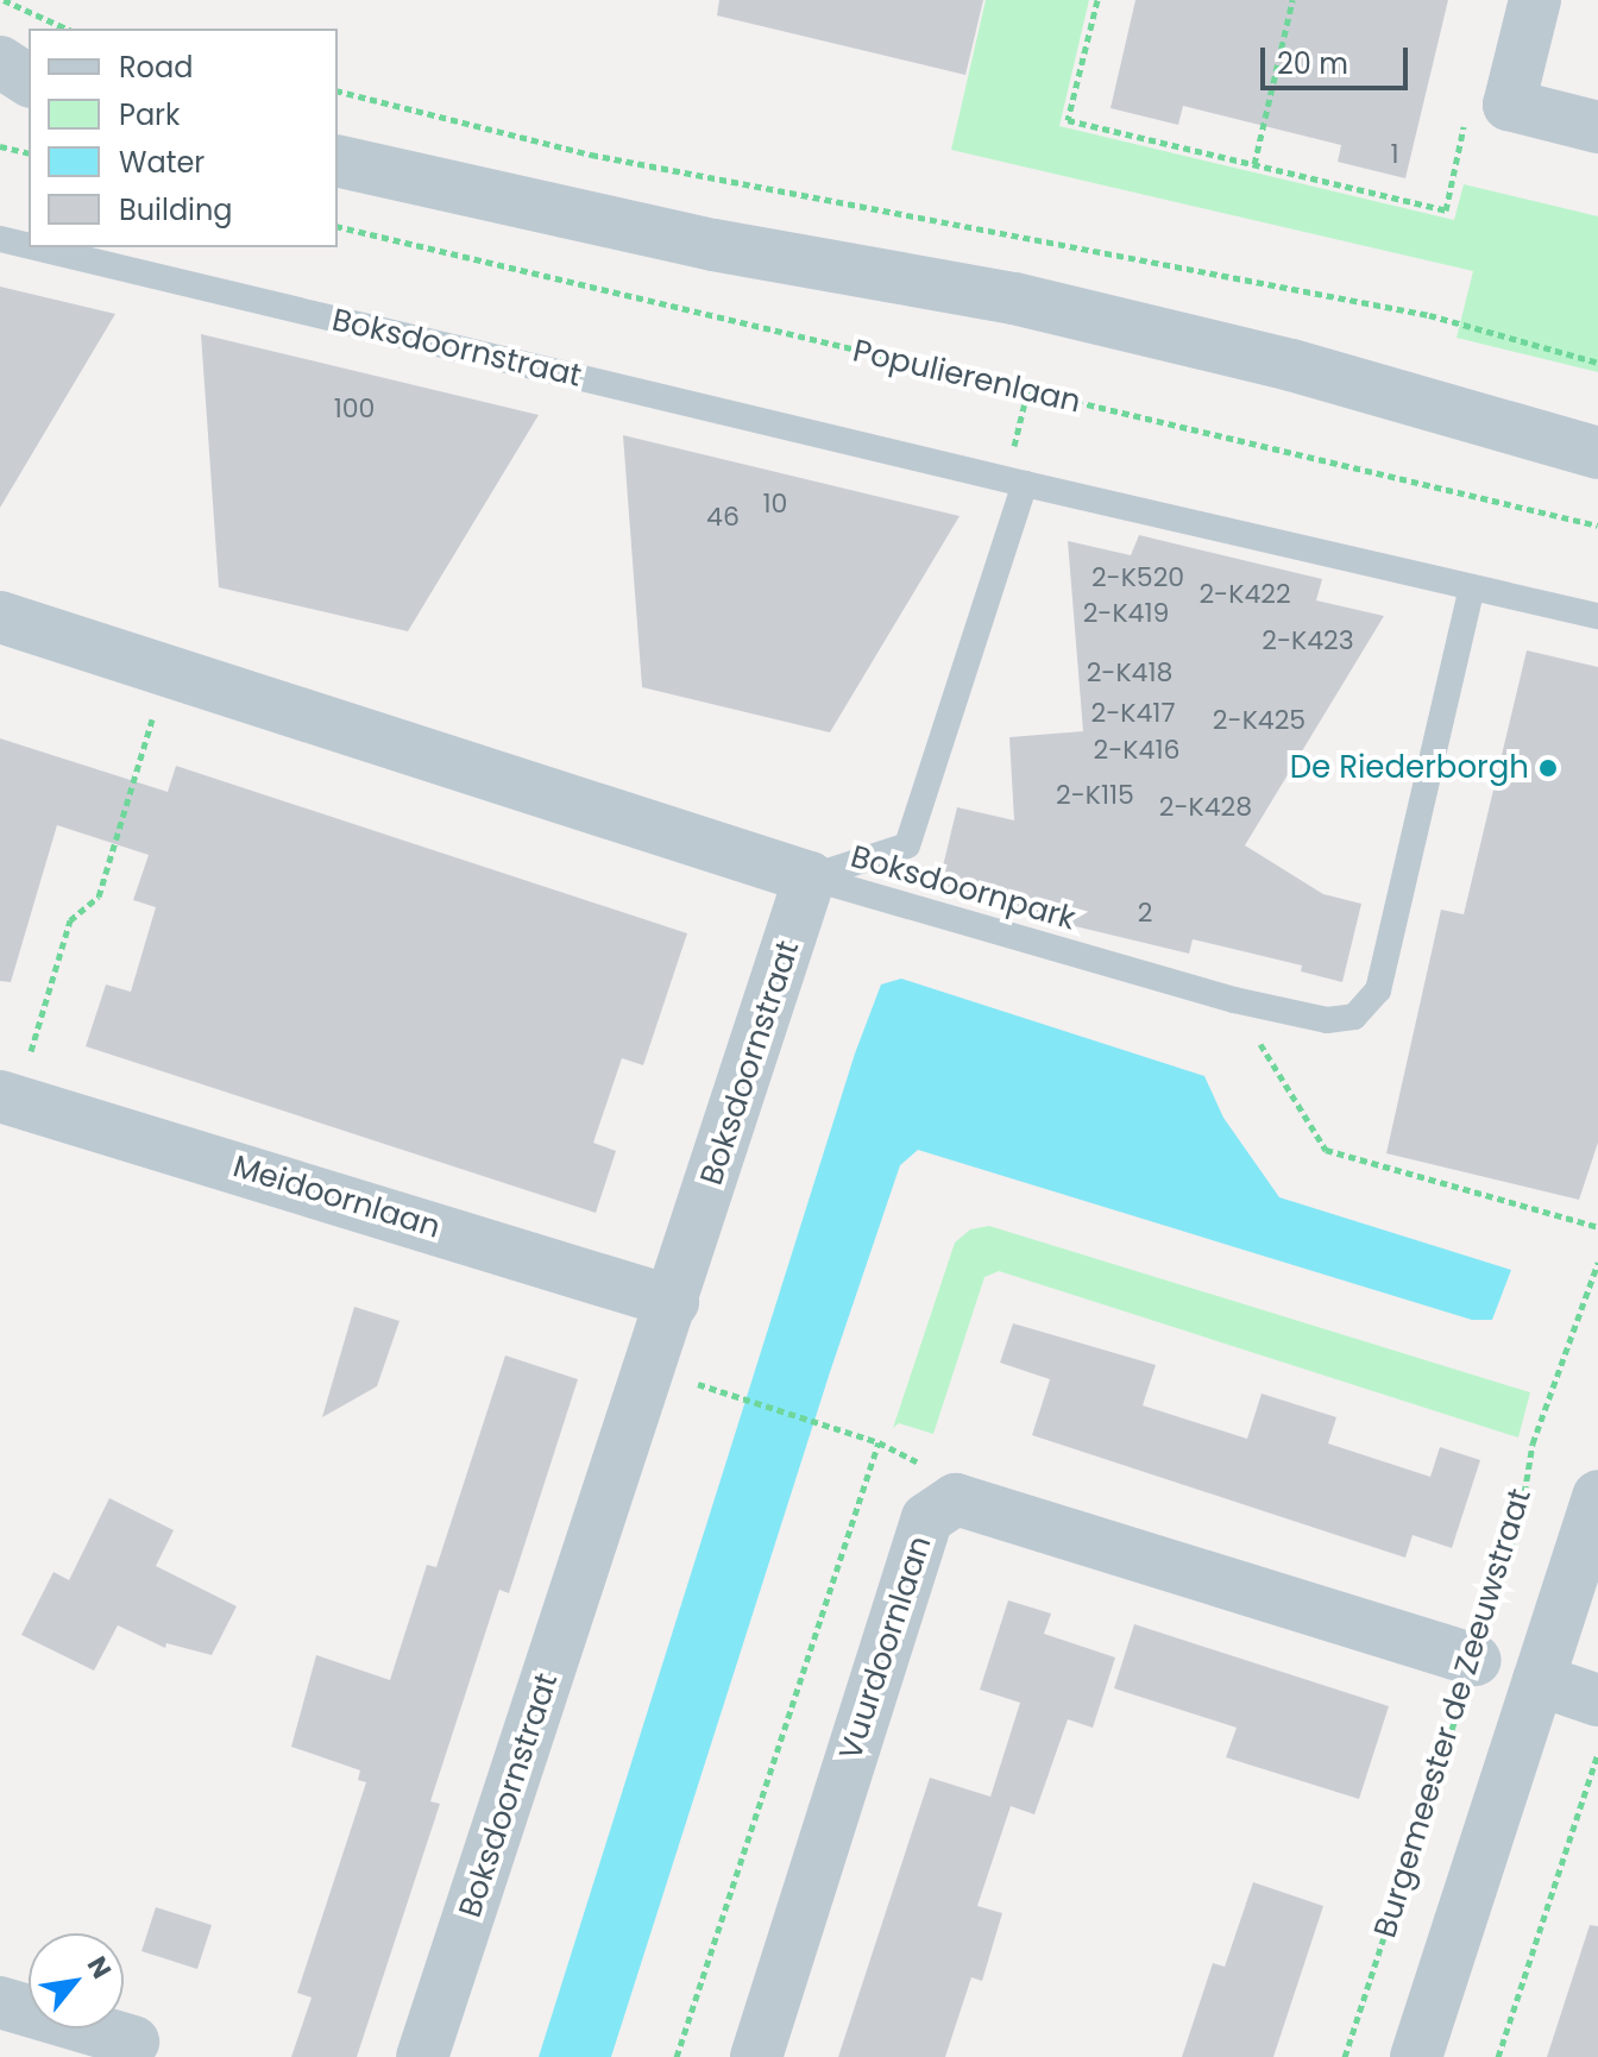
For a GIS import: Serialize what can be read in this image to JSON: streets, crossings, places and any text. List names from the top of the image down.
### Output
{
  "streets": {
    "street": ["Boksdoornstraat", "Meidoornlaan", "Vuurdoornlaan"],
    "lane": ["Boksdoornpark"],
    "path": ["Populierenlaan", "Burgemeester de Zeeuwstraat"]
  },
  "crossings": [
    ["Boksdoornstraat", "Boksdoornpark"],
    ["Boksdoornstraat", "Meidoornlaan"],
    ["Vuurdoornlaan", "Burgemeester de Zeeuwstraat"]
  ],
  "places": ["De Riederborgh"],
  "house_numbers": [
    "1",
    "100",
    "10",
    "46",
    "2-K520",
    "2-K422",
    "2-K419",
    "2-K423",
    "2-K418",
    "2-K417",
    "2-K425",
    "2-K416",
    "2-K115",
    "2-K428",
    "2"
  ],
  "legend": [
    "Road",
    "Park",
    "Water",
    "Building"
  ],
  "scale_bar": "20 m",
  "north": "top right"
}
